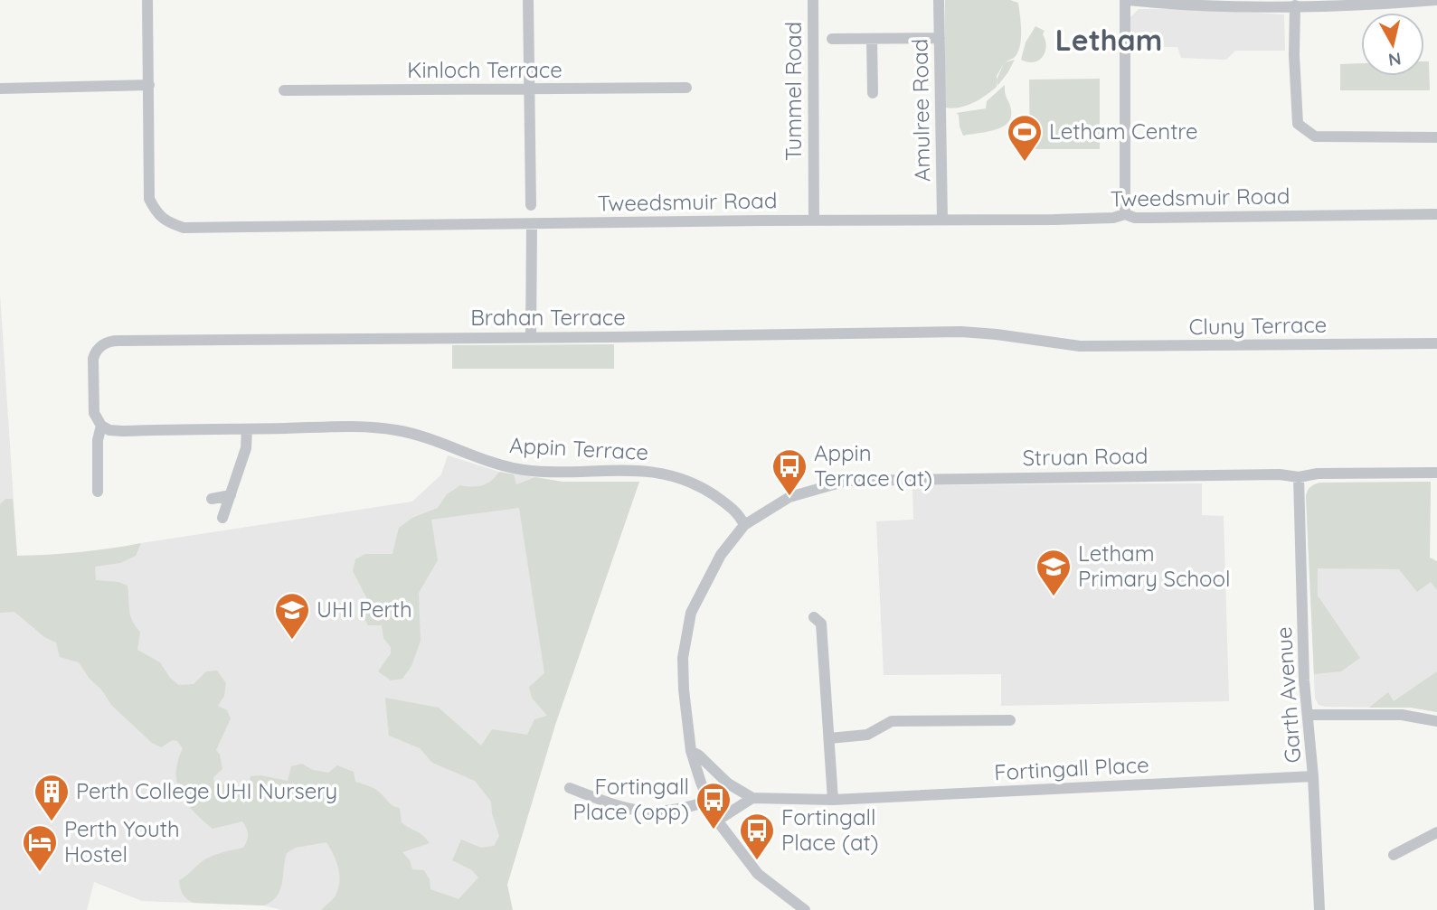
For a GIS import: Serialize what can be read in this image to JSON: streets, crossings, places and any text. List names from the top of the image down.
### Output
{
  "streets": {
    "street": [
      "Kinloch Terrace",
      "Tummel Road",
      "Amulree Road",
      "Tweedsmuir Road",
      "Brahan Terrace",
      "Cluny Terrace",
      "Appin Terrace",
      "Struan Road",
      "Garth Avenue",
      "Fortingall Place"
    ]
  },
  "crossings": [
    ["Tummel Road", "Tweedsmuir Road"],
    ["Amulree Road", "Tweedsmuir Road"],
    ["Brahan Terrace", "Cluny Terrace"],
    ["Brahan Terrace", "Appin Terrace"],
    ["Appin Terrace", "Struan Road"],
    ["Struan Road", "Garth Avenue"],
    ["Garth Avenue", "Fortingall Place"]
  ],
  "districts": ["Letham"],
  "places": {
    "sports": ["Letham Centre"],
    "bus stop": ["Appin Terrace (at)", "Fortingall Place (opp)", "Fortingall Place (at)"],
    "school or university": ["Letham Primary School", "UHI Perth"],
    "building": ["Perth College UHI Nursery"],
    "hotel": ["Perth Youth Hostel"]
  },
  "north": "bottom"
}
